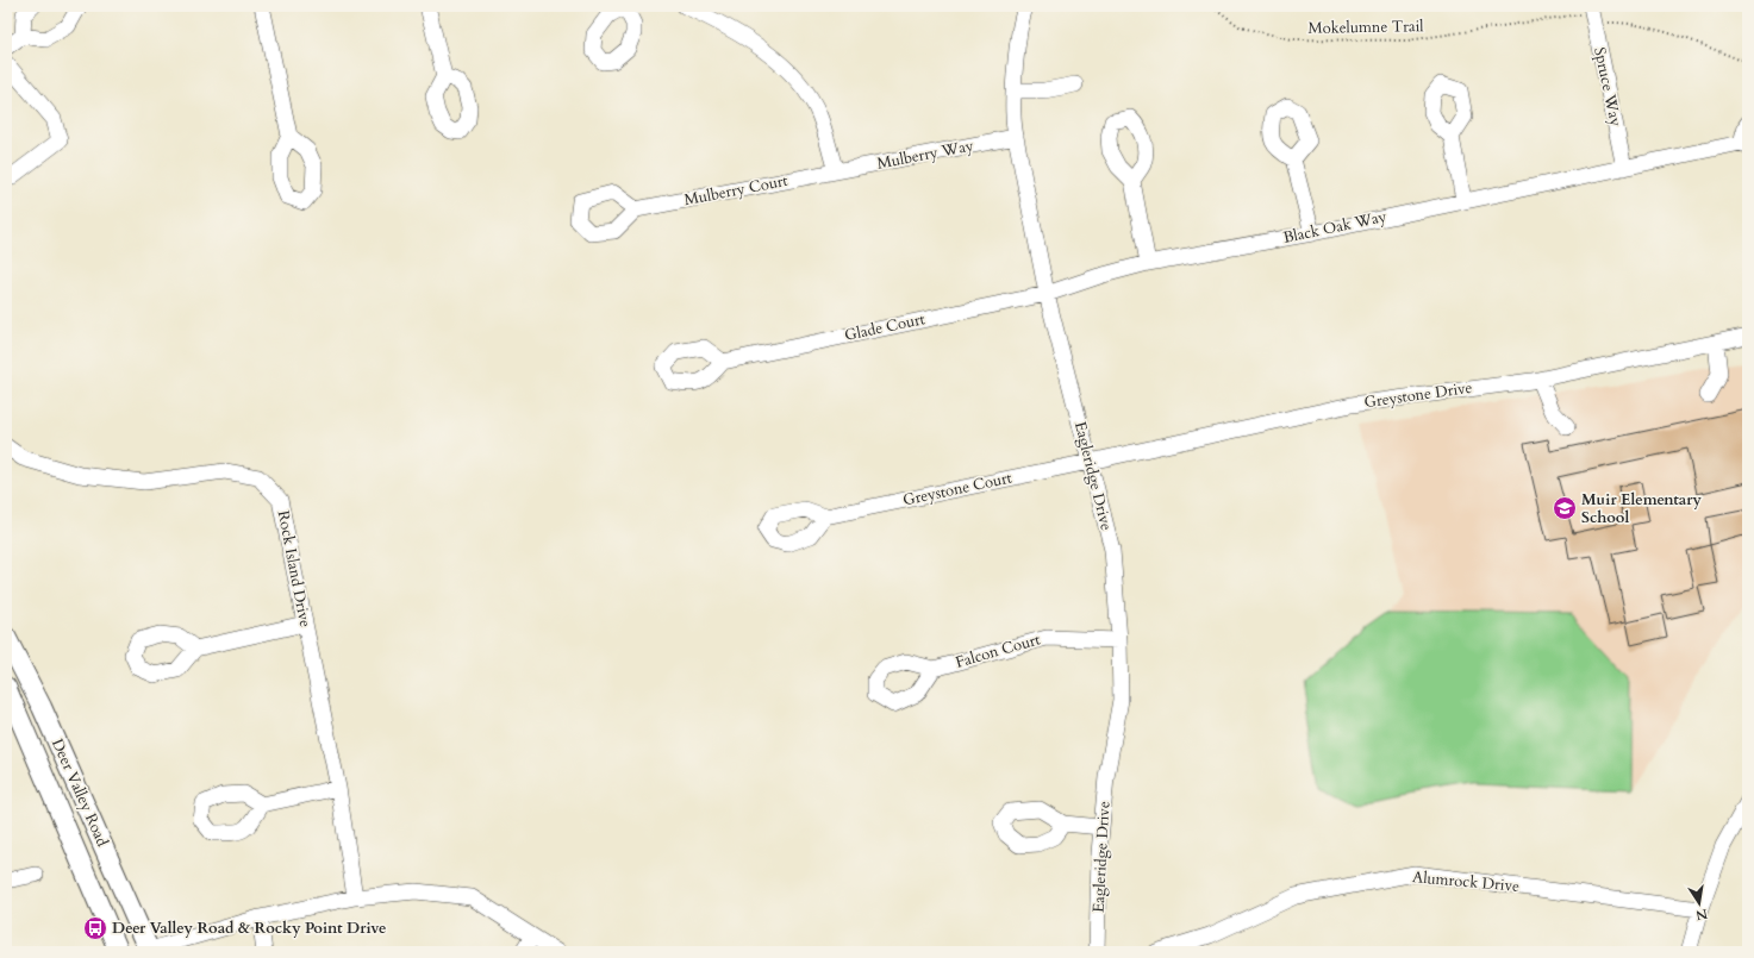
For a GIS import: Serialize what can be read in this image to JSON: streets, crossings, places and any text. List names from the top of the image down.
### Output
{
  "streets": {
    "main road": ["Deer Valley Road"],
    "street": [
      "Spruce Way",
      "Mulberry Way",
      "Mulberry Court",
      "Black Oak Way",
      "Glade Court",
      "Greystone Drive",
      "Eagleridge Drive",
      "Greystone Court",
      "Rock Island Drive",
      "Falcon Court",
      "Alumrock Drive"
    ],
    "path": ["Mokelumne Trail"]
  },
  "crossings": [
    ["Mokelumne Trail", "Spruce Way"],
    ["Spruce Way", "Black Oak Way"],
    ["Mulberry Way", "Mulberry Court"],
    ["Mulberry Way", "Eagleridge Drive"],
    ["Black Oak Way", "Glade Court"],
    ["Black Oak Way", "Eagleridge Drive"],
    ["Glade Court", "Eagleridge Drive"],
    ["Greystone Drive", "Eagleridge Drive"],
    ["Greystone Drive", "Greystone Court"],
    ["Eagleridge Drive", "Greystone Court"],
    ["Eagleridge Drive", "Falcon Court"]
  ],
  "places": {
    "school or university": ["Muir Elementary School"],
    "bus stop": ["Deer Valley Road & Rocky Point Drive"]
  },
  "north": "bottom"
}
